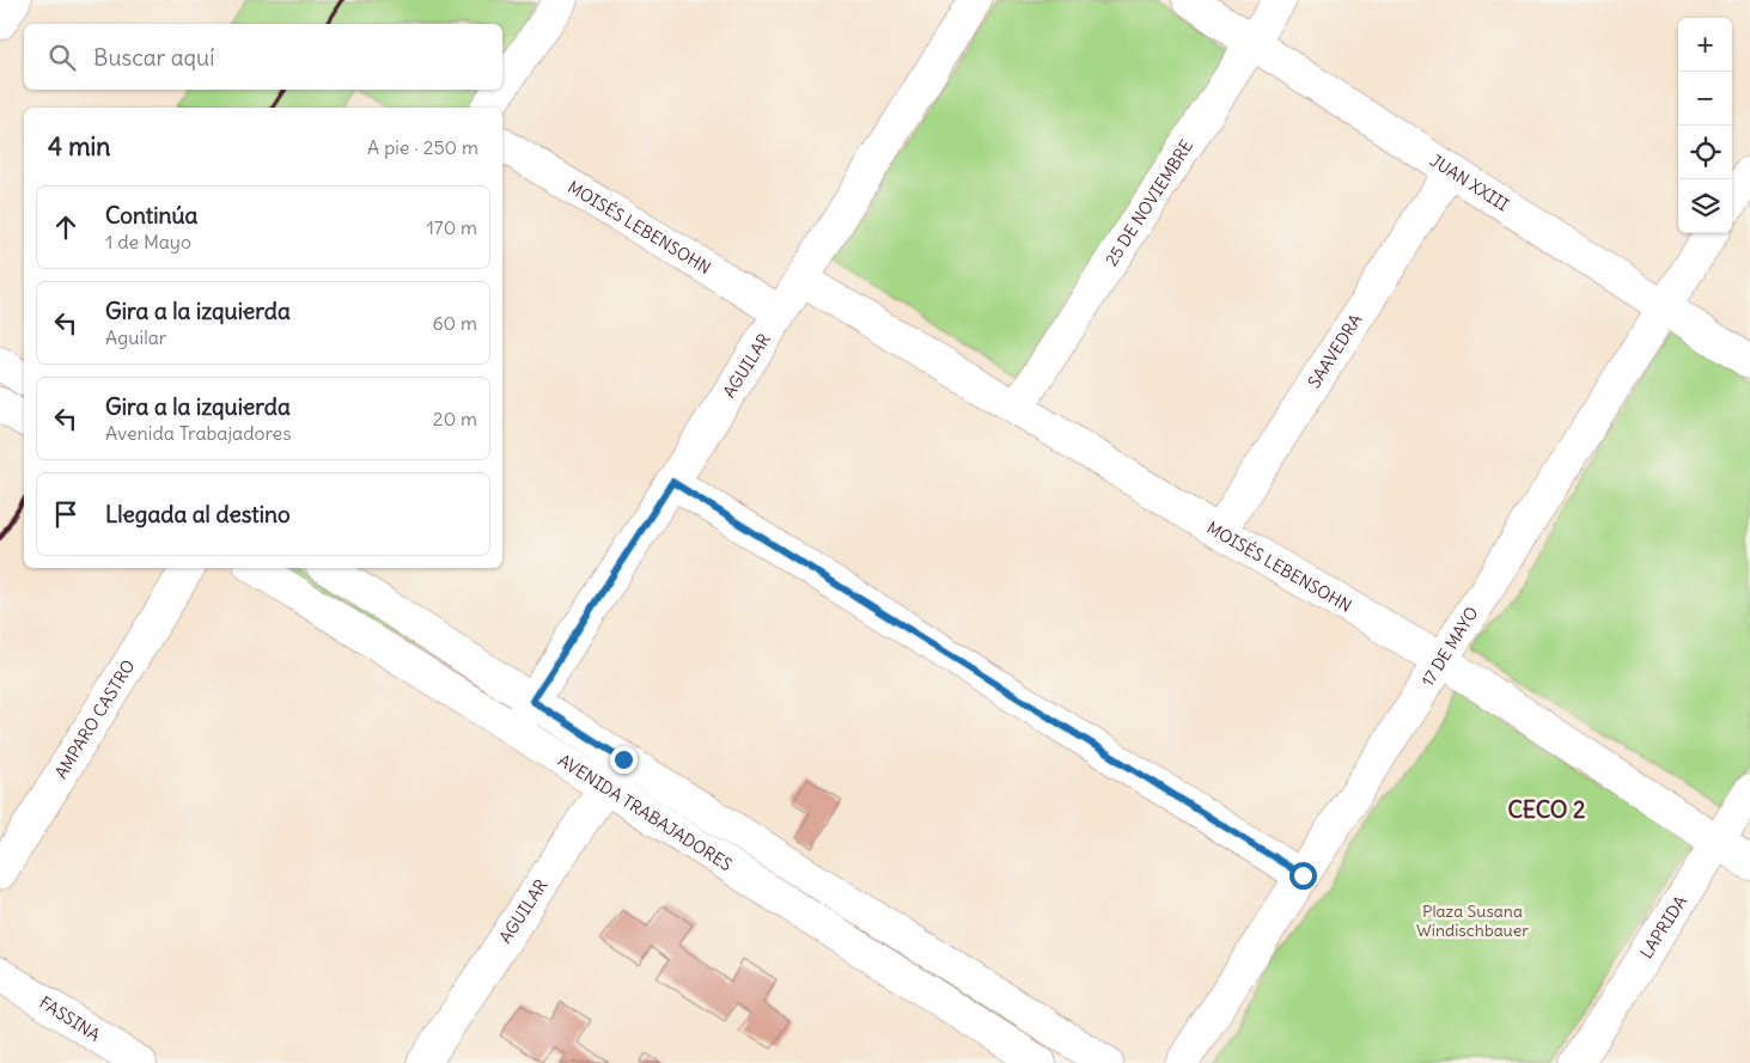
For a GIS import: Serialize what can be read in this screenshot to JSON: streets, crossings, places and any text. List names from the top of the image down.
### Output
{
  "streets": {
    "street": [
      "JUAN XXIII",
      "25 DE NOVIEMBRE",
      "MOISÉS LEBENSOHN",
      "SAAVEDRA",
      "AGUILAR",
      "17 DE MAYO",
      "AMPARO CASTRO",
      "AVENIDA TRABAJADORES",
      "LAPRIDA",
      "FASSINA"
    ]
  },
  "crossings": [
    ["JUAN XXIII", "25 DE NOVIEMBRE"],
    ["JUAN XXIII", "SAAVEDRA"],
    ["JUAN XXIII", "17 DE MAYO"],
    ["25 DE NOVIEMBRE", "MOISÉS LEBENSOHN"],
    ["MOISÉS LEBENSOHN", "SAAVEDRA"],
    ["MOISÉS LEBENSOHN", "AGUILAR"],
    ["MOISÉS LEBENSOHN", "17 DE MAYO"],
    ["MOISÉS LEBENSOHN", "LAPRIDA"],
    ["AGUILAR", "AVENIDA TRABAJADORES"]
  ],
  "districts": ["CECO 2"],
  "parks": ["Plaza Susana Windischbauer"],
  "page": {
    "map_buttons": ["+", "−"],
    "search": "Buscar aquí",
    "heading": ["4 min", "A pie · 250 m"],
    "list": [
      ["Continúa", "1 de Mayo", "170 m"],
      ["Gira a la izquierda", "Aguilar", "60 m"],
      ["Gira a la izquierda", "Avenida Trabajadores", "20 m"],
      "Llegada al destino"
    ]
  }
}
